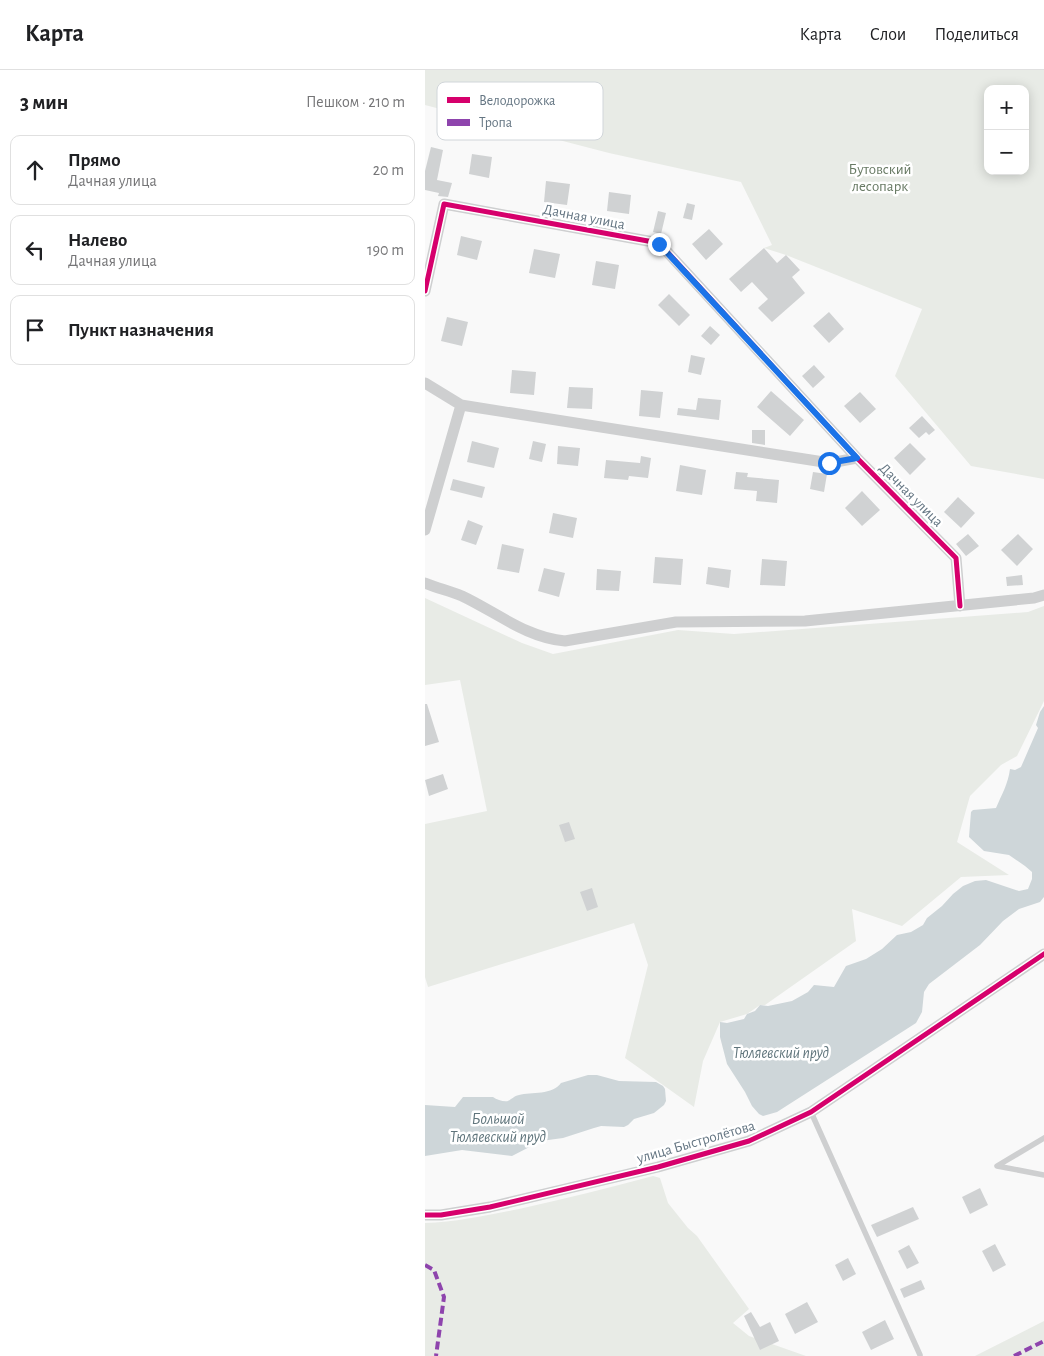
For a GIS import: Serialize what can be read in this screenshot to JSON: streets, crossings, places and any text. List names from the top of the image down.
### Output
{
  "streets": {
    "street": ["Дачная улица", "улица Быстролётова"]
  },
  "water": ["Тюляевский пруд", "Большой Тюляевский пруд"],
  "parks": ["Бутовский лесопарк"],
  "legend": ["Велодорожка", "Тропа"],
  "page": {
    "header": "Карта",
    "nav": ["Карта", "Слои", "Поделиться"],
    "heading": ["3 мин", "Пешком · 210 m"],
    "map_buttons": ["+", "−"],
    "list": [
      ["Прямо", "Дачная улица", "20 m"],
      ["Налево", "Дачная улица", "190 m"],
      "Пункт назначения"
    ]
  }
}
